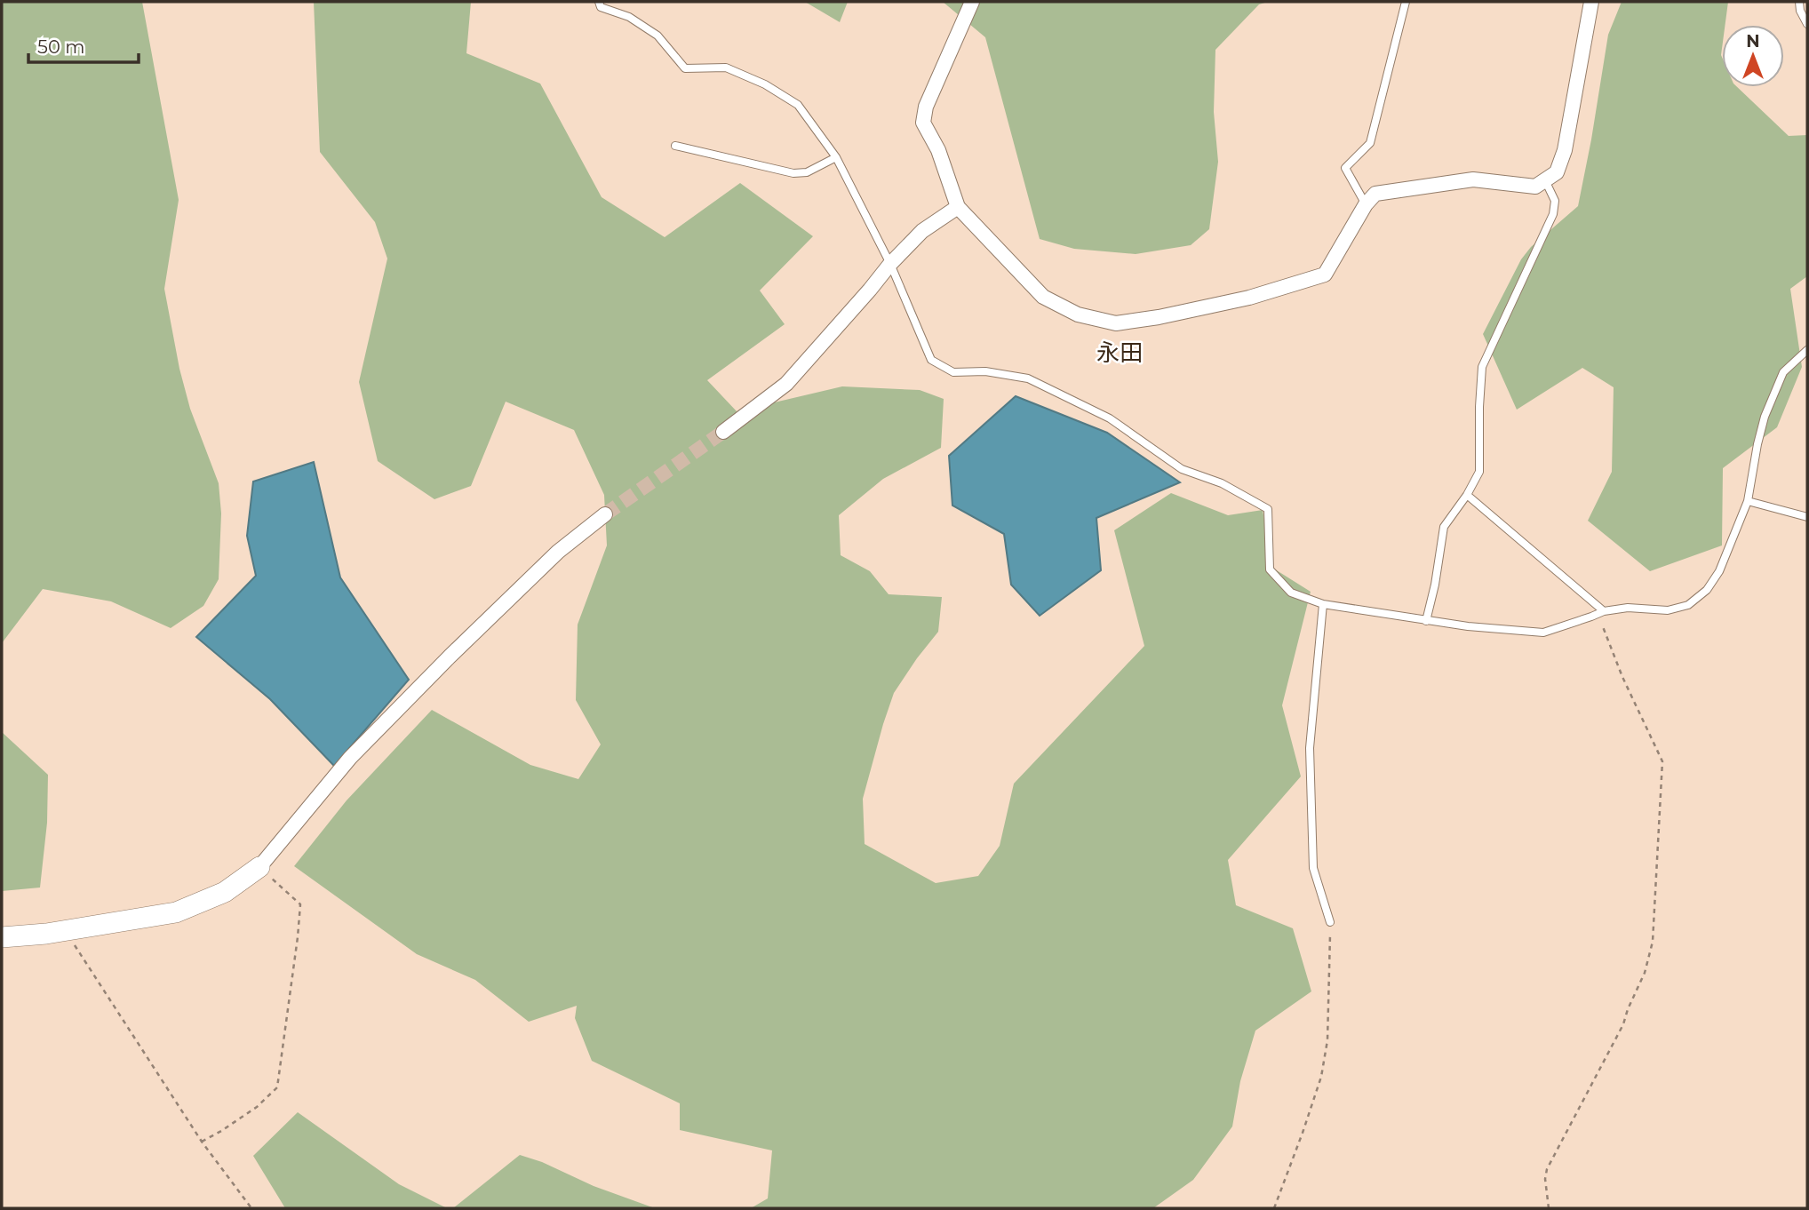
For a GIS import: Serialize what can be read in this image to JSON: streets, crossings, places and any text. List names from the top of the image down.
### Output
{
  "districts": ["永田"],
  "scale_bar": "50 m",
  "north": "top"
}
